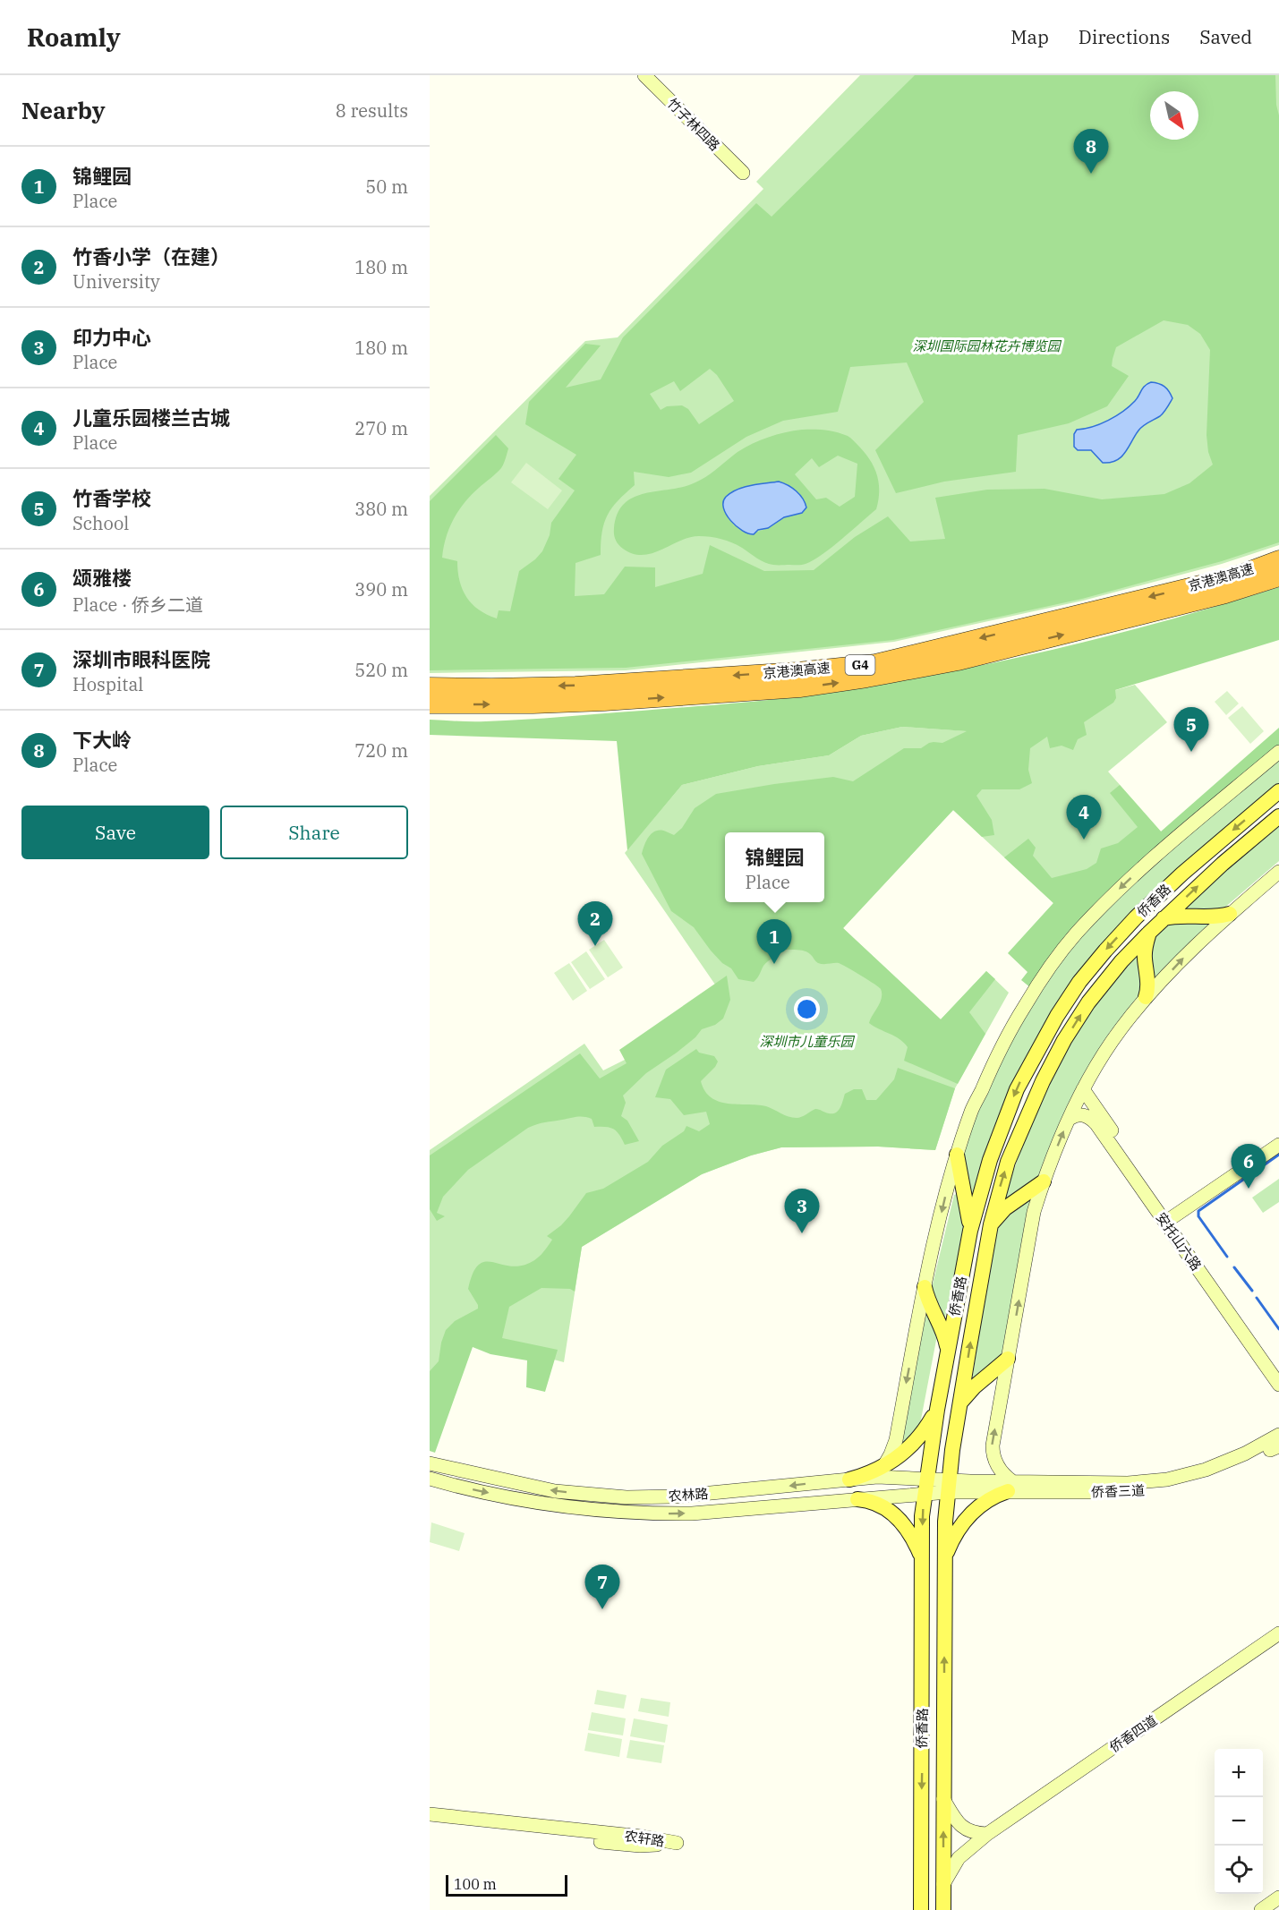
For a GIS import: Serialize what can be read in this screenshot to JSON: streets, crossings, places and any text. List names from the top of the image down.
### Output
{
  "streets": {
    "highway": ["京港澳高速", "G4"],
    "main road": [
      "竹子林四路",
      "侨香路",
      "安托山六路",
      "侨香三道",
      "农林路",
      "侨香四道",
      "农轩路"
    ]
  },
  "crossings": [
    ["侨香路", "侨香三道"],
    ["侨香路", "农林路"],
    ["侨香路", "侨香四道"],
    ["侨香三道", "农林路"]
  ],
  "parks": ["深圳国际园林花卉博览园", "深圳市儿童乐园"],
  "scale_bar": "100 m",
  "north": "bottom right",
  "page": {
    "header": "Roamly",
    "nav": ["Map", "Directions", "Saved"],
    "heading": ["Nearby", "8 results"],
    "pins": [
      "8",
      "5",
      "4",
      "2",
      "1",
      "6",
      "3",
      "7"
    ],
    "list": [
      {
        "mark": "1",
        "name": "锦鲤园",
        "note": "Place",
        "value": "50 m"
      },
      {
        "mark": "2",
        "name": "竹香小学（在建）",
        "note": "University",
        "value": "180 m"
      },
      {
        "mark": "3",
        "name": "印力中心",
        "note": "Place",
        "value": "180 m"
      },
      {
        "mark": "4",
        "name": "儿童乐园楼兰古城",
        "note": "Place",
        "value": "270 m"
      },
      {
        "mark": "5",
        "name": "竹香学校",
        "note": "School",
        "value": "380 m"
      },
      {
        "mark": "6",
        "name": "颂雅楼",
        "note": "Place · 侨乡二道",
        "value": "390 m"
      },
      {
        "mark": "7",
        "name": "深圳市眼科医院",
        "note": "Hospital",
        "value": "520 m"
      },
      {
        "mark": "8",
        "name": "下大岭",
        "note": "Place",
        "value": "720 m"
      }
    ],
    "buttons": ["Save", "Share"],
    "popup": ["锦鲤园", "Place"],
    "map_buttons": ["+", "−"],
    "scale": "100 m"
  }
}
